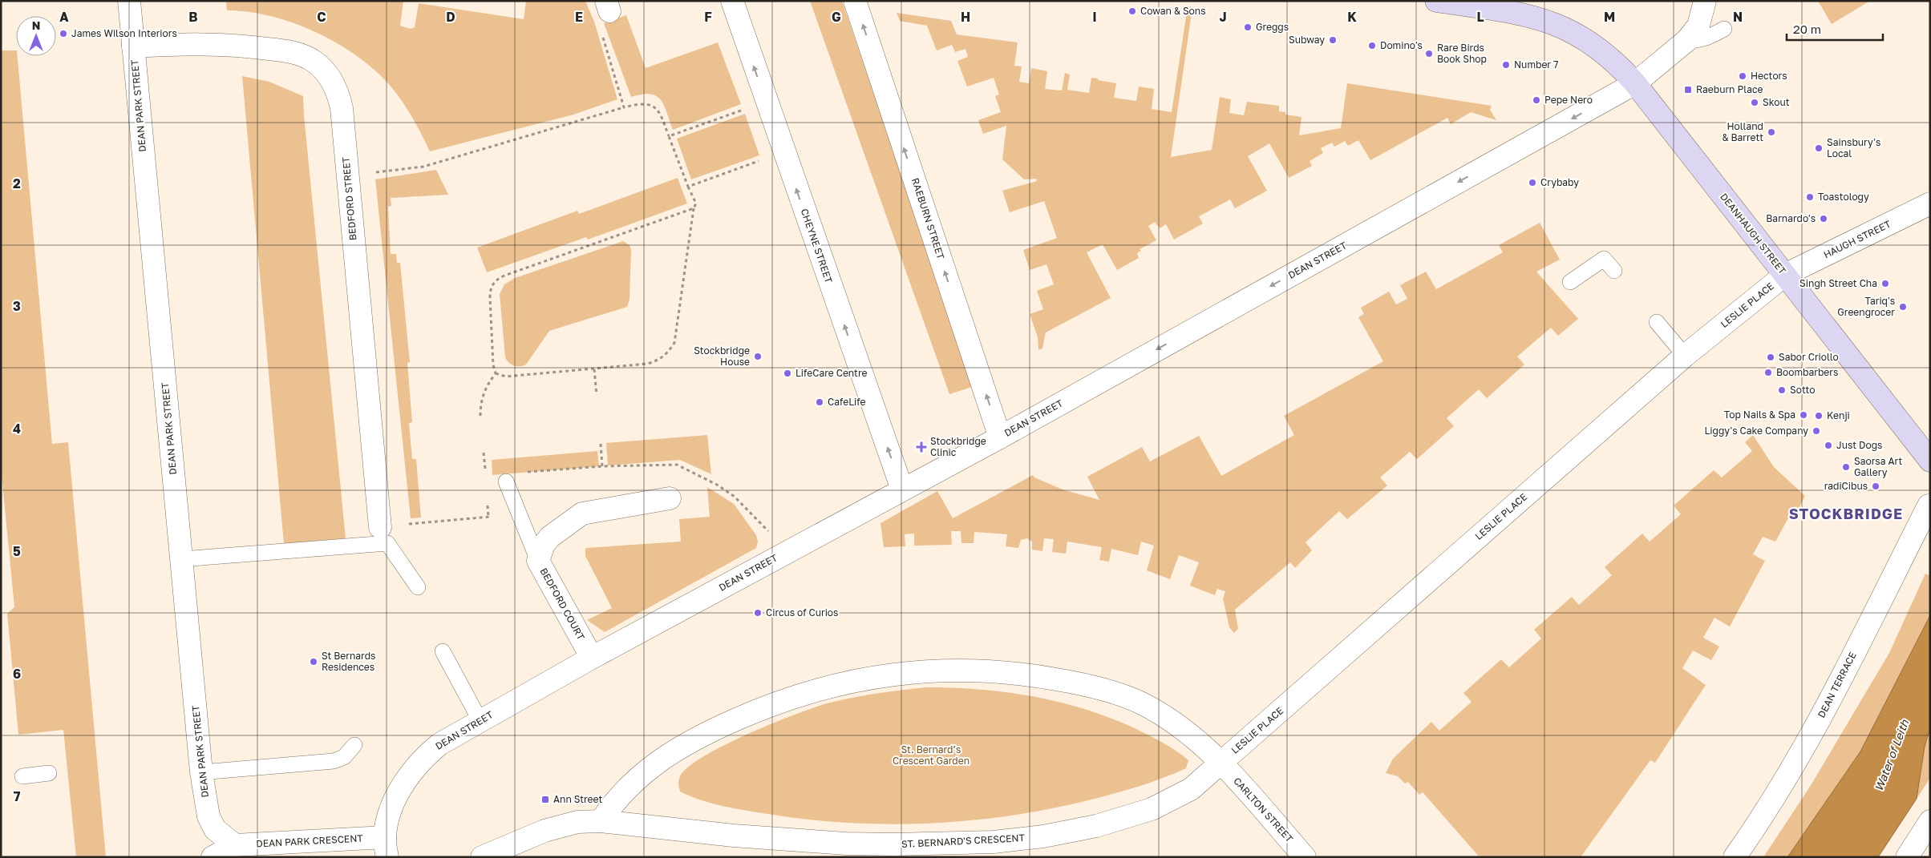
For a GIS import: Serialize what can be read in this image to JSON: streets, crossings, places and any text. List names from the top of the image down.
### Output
{
  "streets": {
    "main road": ["DEANHAUGH STREET"],
    "street": [
      "DEAN PARK STREET",
      "BEDFORD STREET",
      "RAEBURN STREET",
      "HAUGH STREET",
      "CHEYNE STREET",
      "DEAN STREET",
      "LESLIE PLACE",
      "BEDFORD COURT",
      "DEAN TERRACE",
      "CARLTON STREET",
      "DEAN PARK CRESCENT",
      "ST. BERNARD'S CRESCENT"
    ]
  },
  "crossings": [
    ["DEAN PARK STREET", "BEDFORD STREET"],
    ["DEAN PARK STREET", "DEAN PARK CRESCENT"],
    ["RAEBURN STREET", "DEAN STREET"],
    ["DEANHAUGH STREET", "HAUGH STREET"],
    ["DEANHAUGH STREET", "DEAN STREET"],
    ["DEANHAUGH STREET", "LESLIE PLACE"],
    ["HAUGH STREET", "LESLIE PLACE"],
    ["CHEYNE STREET", "DEAN STREET"],
    ["DEAN STREET", "BEDFORD COURT"],
    ["DEAN STREET", "DEAN PARK CRESCENT"],
    ["LESLIE PLACE", "CARLTON STREET"],
    ["LESLIE PLACE", "ST. BERNARD'S CRESCENT"],
    ["CARLTON STREET", "ST. BERNARD'S CRESCENT"]
  ],
  "one_way": ["RAEBURN STREET", "CHEYNE STREET", "DEAN STREET"],
  "districts": ["STOCKBRIDGE"],
  "water": ["Water of Leith"],
  "parks": ["St. Bernard’s Crescent Garden"],
  "places": {
    "other": [
      "Cowan & Sons",
      "Greggs",
      "James Wilson Interiors",
      "Subway",
      "Domino's",
      "Rare Birds Book Shop",
      "Number 7",
      "Hectors",
      "Pepe Nero",
      "Skout",
      "Holland & Barrett",
      "Sainsbury's Local",
      "Crybaby",
      "Toastology",
      "Barnardo's",
      "Singh Street Cha",
      "Tariq's Greengrocer",
      "Stockbridge House",
      "Sabor Criollo",
      "Boombarbers",
      "LifeCare Centre",
      "Sotto",
      "CafeLife",
      "Top Nails & Spa",
      "Kenji",
      "Liggy's Cake Company",
      "Just Dogs",
      "Saorsa Art Gallery",
      "radiCibus",
      "Circus of Curios",
      "St Bernards Residences"
    ],
    "transit": ["Raeburn Place", "Ann Street"],
    "health": ["Stockbridge Clinic"]
  },
  "scale_bar": "20 m",
  "north": "top",
  "grid": {
    "columns": [
      "A",
      "B",
      "C",
      "D",
      "E",
      "F",
      "G",
      "H",
      "I",
      "J",
      "K",
      "L",
      "M",
      "N"
    ],
    "rows": [
      "2",
      "3",
      "4",
      "5",
      "6",
      "7"
    ]
  }
}
